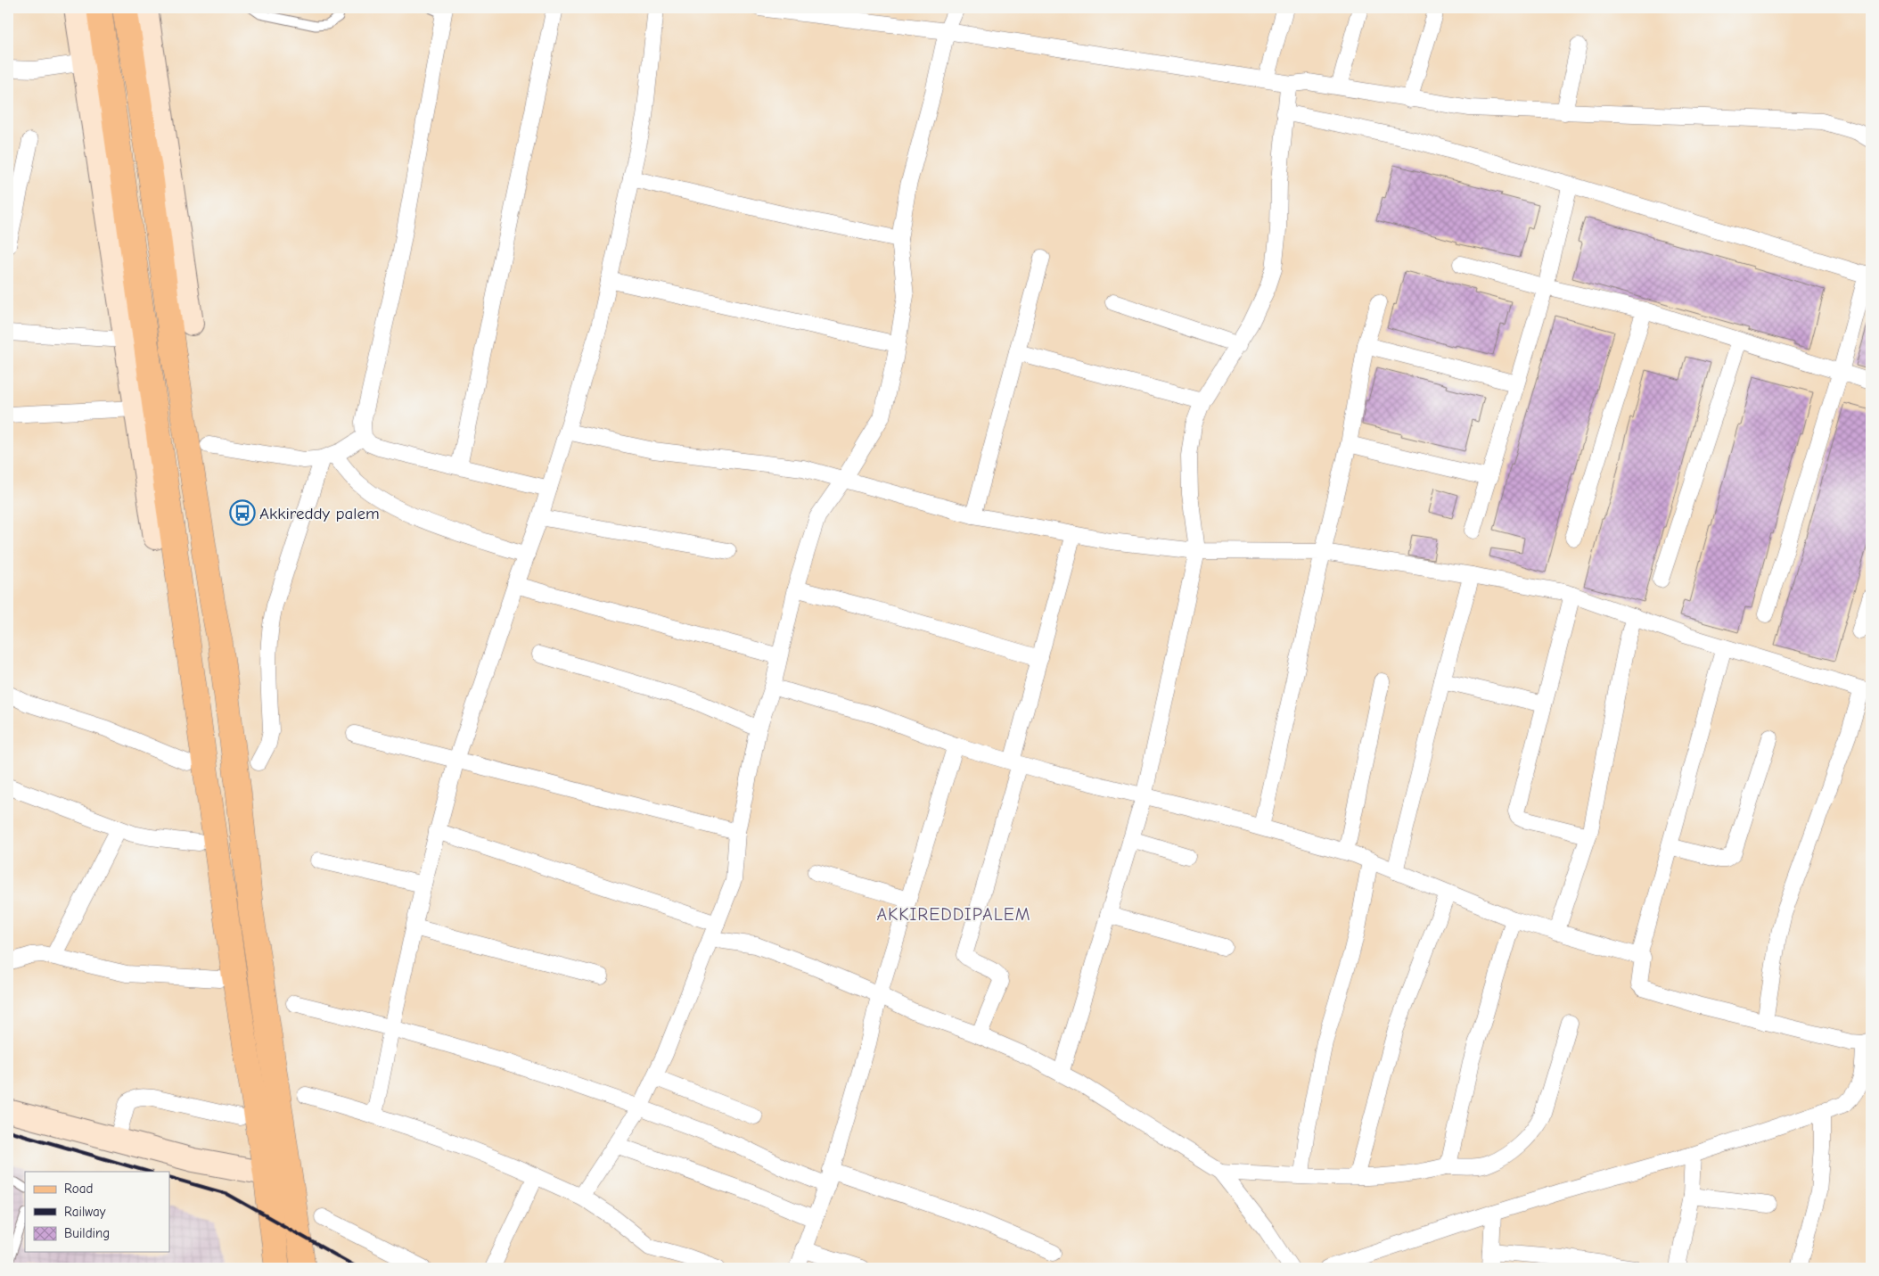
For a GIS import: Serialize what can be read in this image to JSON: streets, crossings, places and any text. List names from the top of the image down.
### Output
{
  "districts": ["AKKIREDDIPALEM"],
  "places": {
    "bus stop": ["Akkireddy palem"]
  },
  "legend": ["Road", "Railway", "Building"]
}
